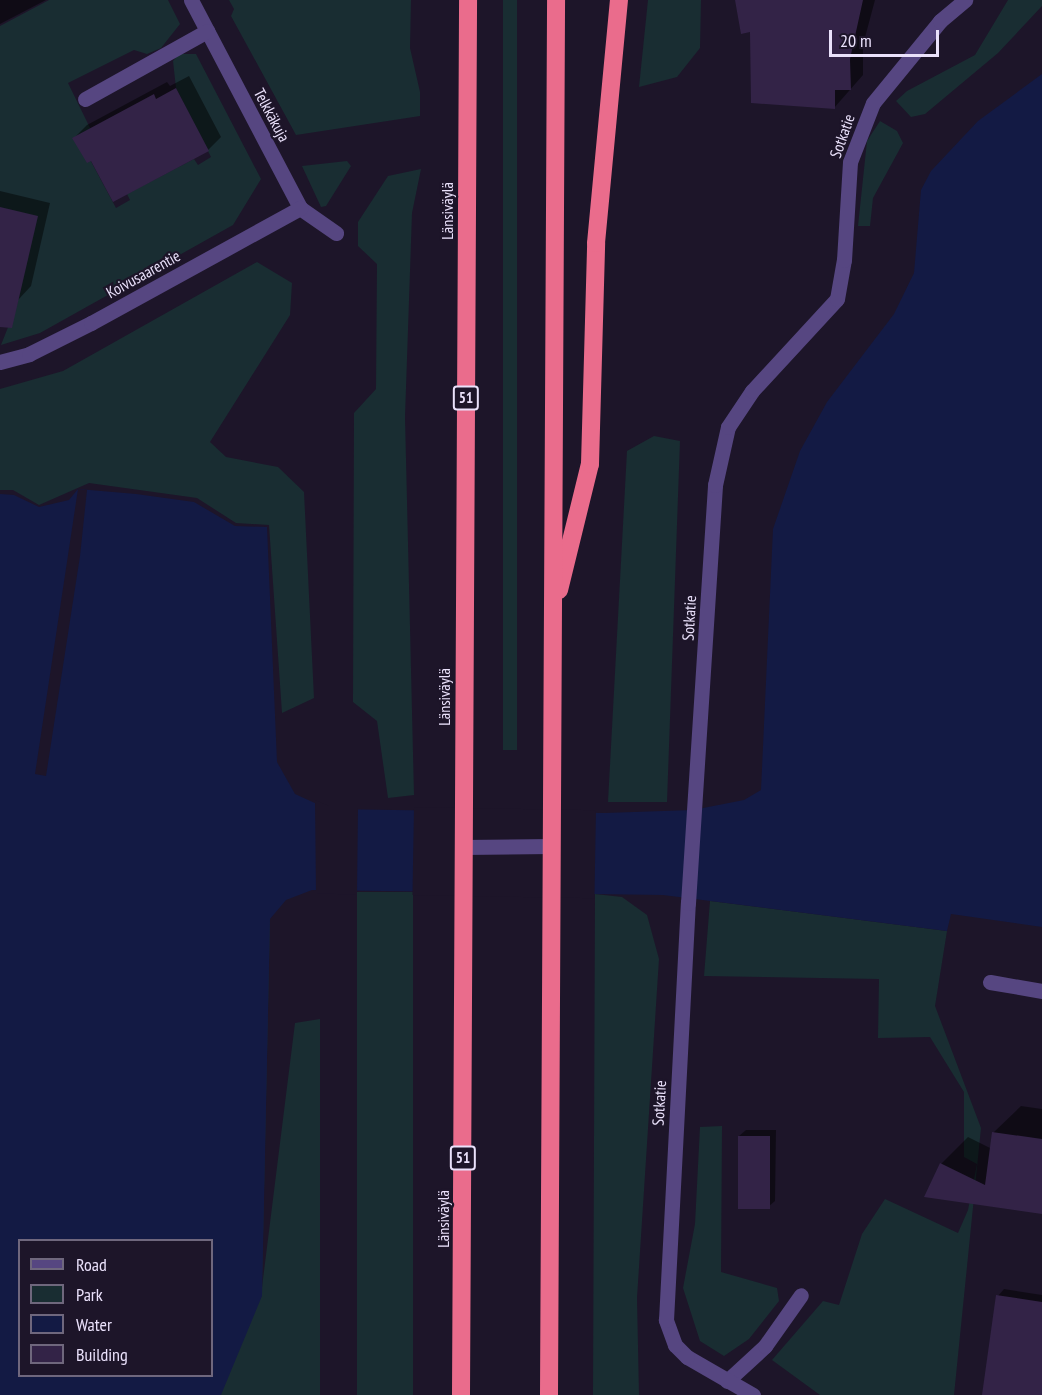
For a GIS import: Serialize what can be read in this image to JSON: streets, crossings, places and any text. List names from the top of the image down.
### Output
{
  "streets": {
    "highway": ["Länsiväylä", "51"],
    "street": ["Telkkäkuja", "Sotkatie", "Koivusaarentie"]
  },
  "crossings": [
    ["Telkkäkuja", "Koivusaarentie"]
  ],
  "legend": [
    "Road",
    "Park",
    "Water",
    "Building"
  ],
  "scale_bar": "20 m"
}
